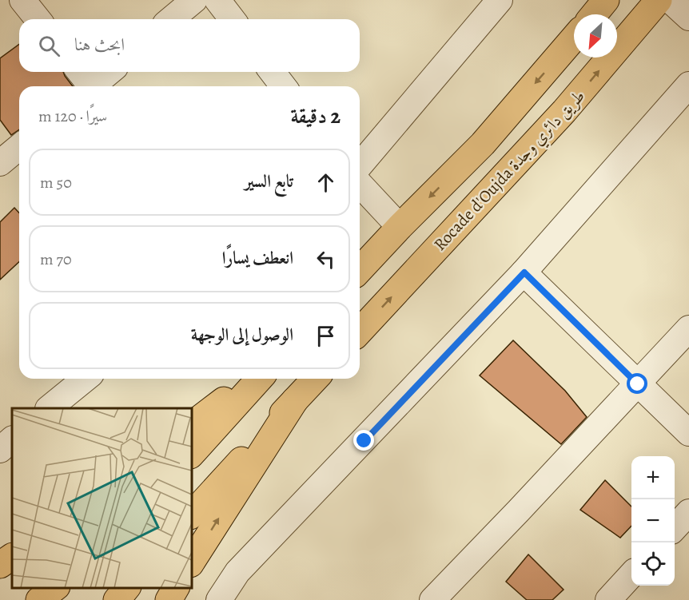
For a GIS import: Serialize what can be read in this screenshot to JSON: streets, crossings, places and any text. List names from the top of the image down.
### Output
{
  "streets": {
    "highway": ["Rocade d'Oujda طريق دائري وجدة"]
  },
  "north": "bottom left",
  "page": {
    "search": "ابحث هنا",
    "heading": ["2 دقيقة", "سيرًا · 120 m"],
    "list": [
      ["تابع السير", "50 m"],
      ["انعطف يسارًا", "70 m"],
      "الوصول إلى الوجهة"
    ],
    "map_buttons": ["+", "−"]
  }
}
